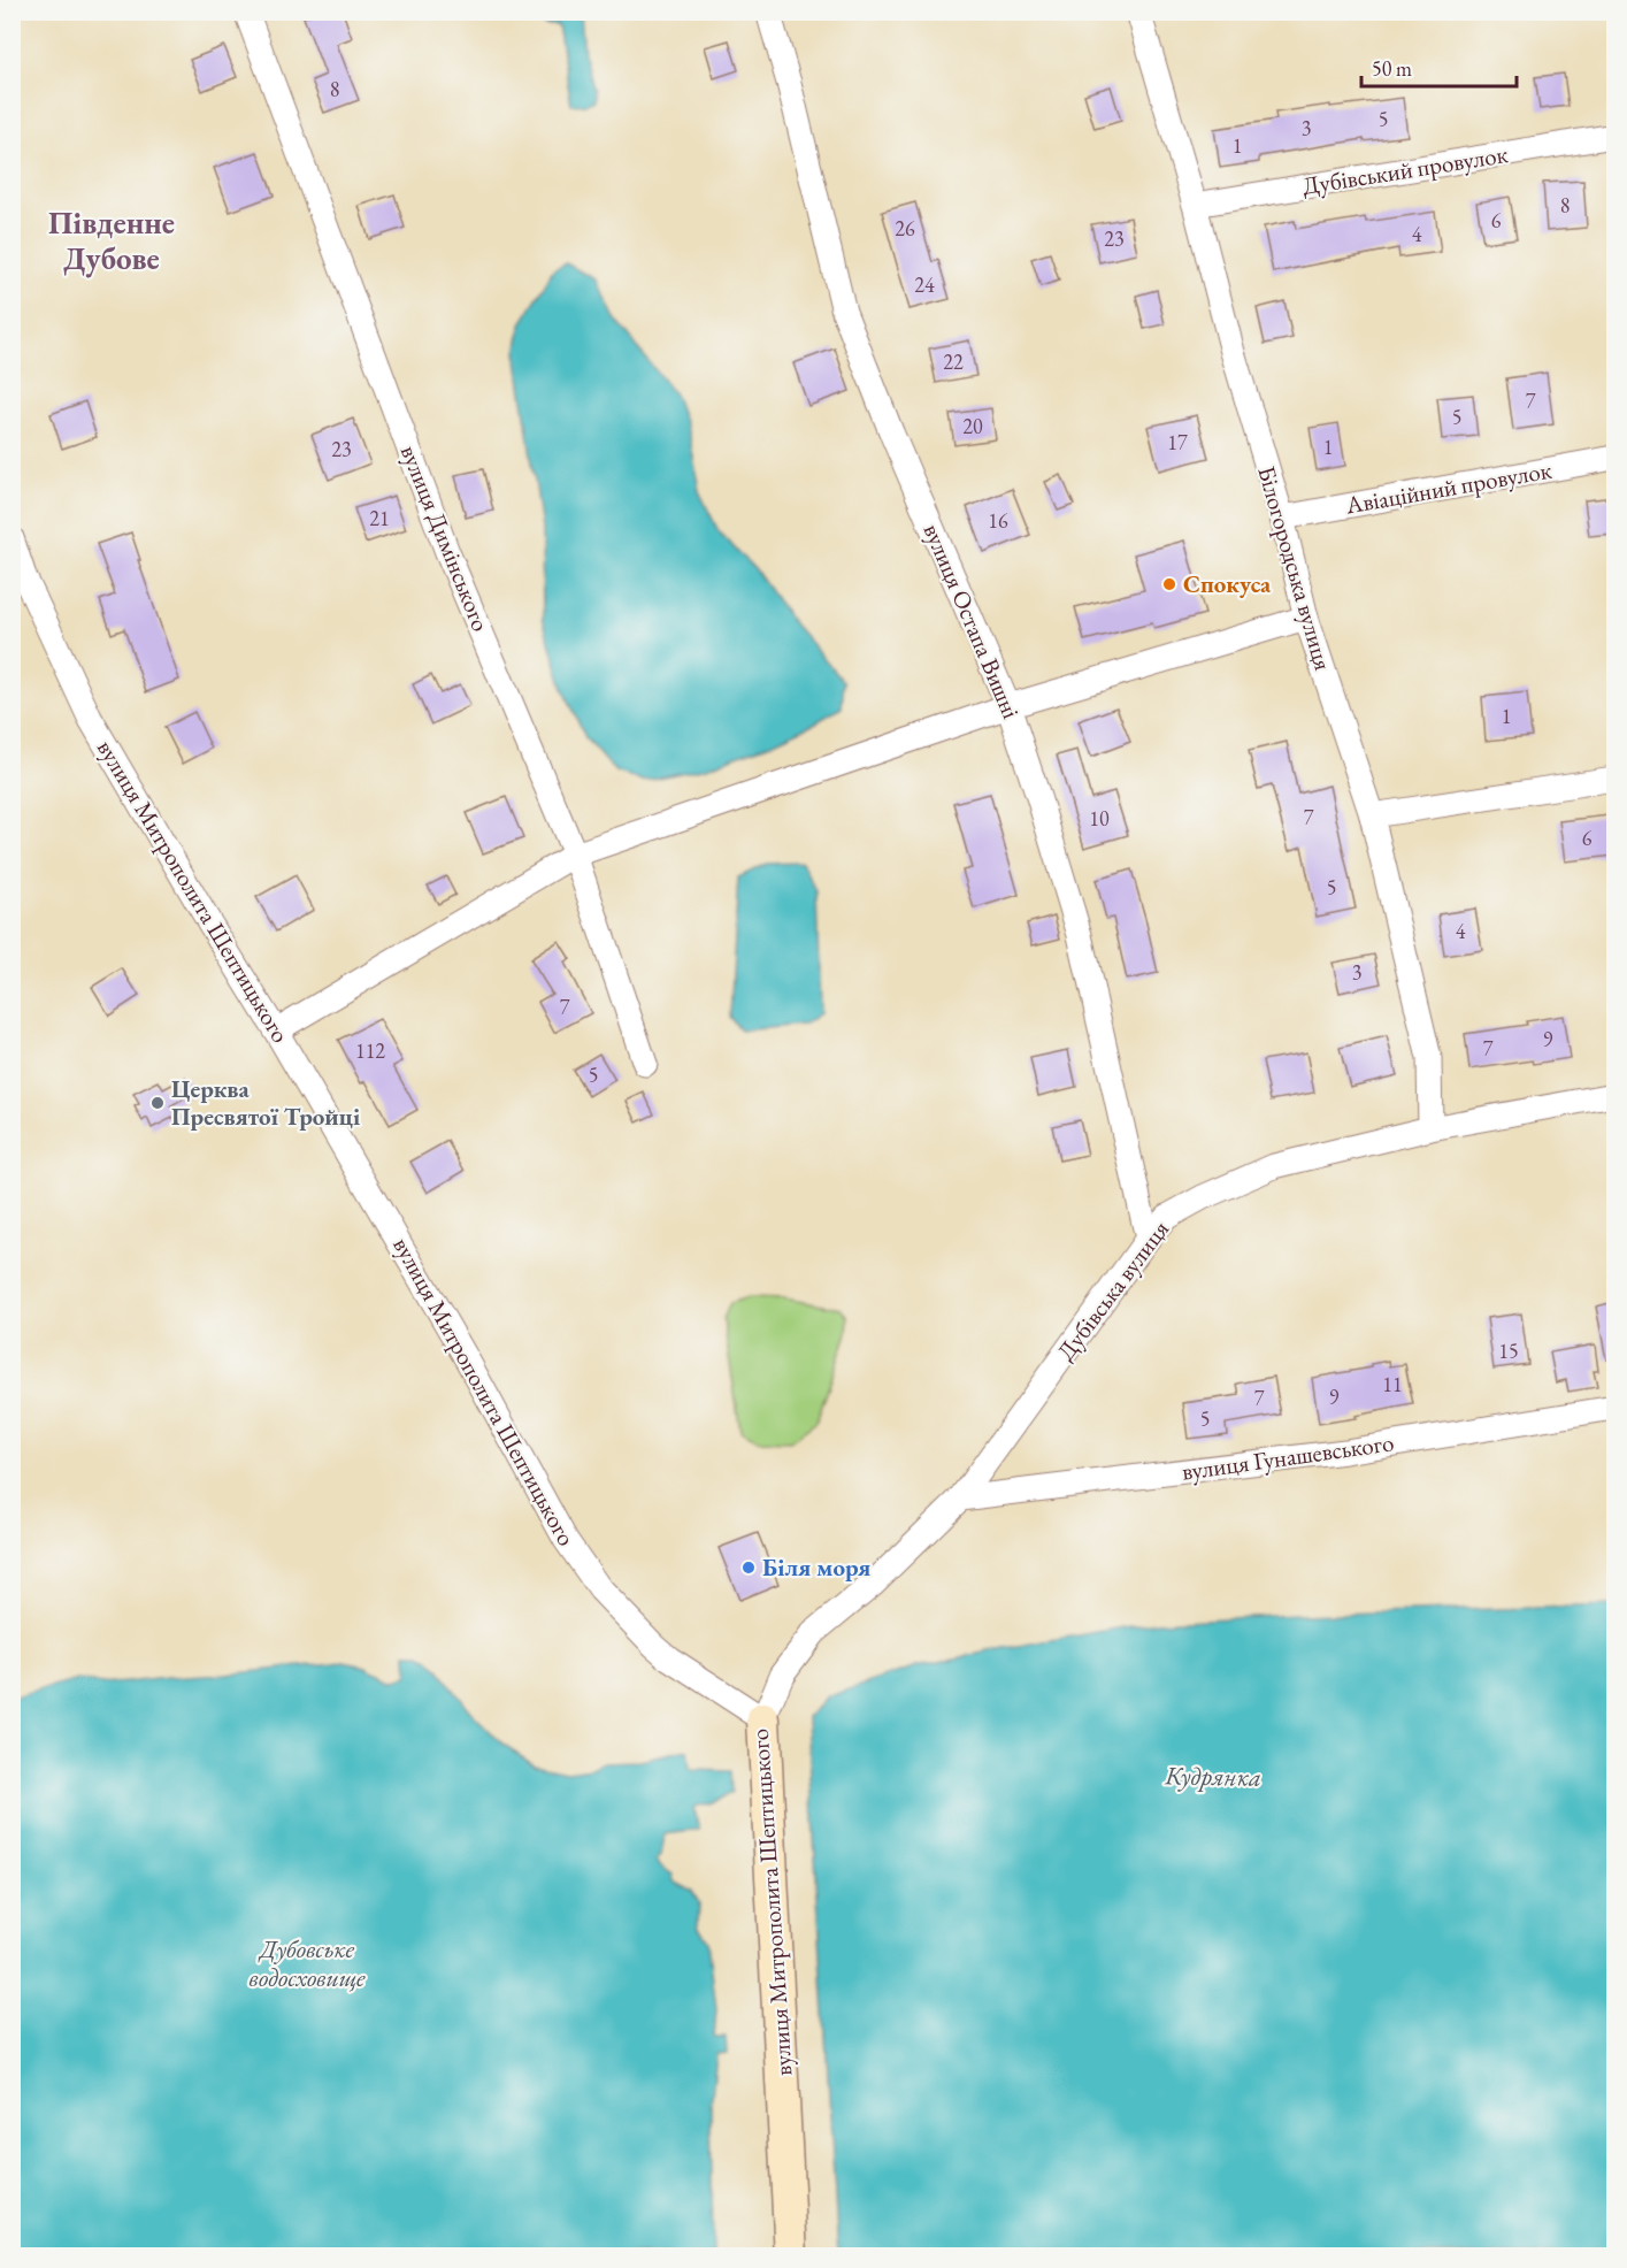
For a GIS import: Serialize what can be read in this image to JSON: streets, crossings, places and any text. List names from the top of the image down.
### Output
{
  "streets": {
    "street": [
      "Дубівський провулок",
      "Авіаційний провулок",
      "вулиця Димінського",
      "Білогородська вулиця",
      "вулиця Остапа Вишні",
      "вулиця Митрополита Шептицького",
      "Дубівська вулиця",
      "вулиця Гунашевського"
    ]
  },
  "crossings": [
    ["Дубівський провулок", "Білогородська вулиця"],
    ["Авіаційний провулок", "Білогородська вулиця"],
    ["Білогородська вулиця", "Дубівська вулиця"],
    ["вулиця Остапа Вишні", "Дубівська вулиця"],
    ["вулиця Митрополита Шептицького", "Дубівська вулиця"],
    ["Дубівська вулиця", "вулиця Гунашевського"]
  ],
  "districts": ["Південне Дубове"],
  "water": ["Кудрянка", "Дубовське водосховище"],
  "places": ["Спокуса", "Церква Пресвятої Тройці", "Біля моря"],
  "house_numbers": [
    "8",
    "5",
    "3",
    "1",
    "8",
    "6",
    "26",
    "4",
    "23",
    "24",
    "22",
    "7",
    "5",
    "20",
    "17",
    "1",
    "23",
    "21",
    "16",
    "1",
    "7",
    "10",
    "6",
    "5",
    "4",
    "3",
    "7",
    "9",
    "7",
    "112",
    "5",
    "15",
    "11",
    "9",
    "7",
    "5"
  ],
  "scale_bar": "50 m"
}
